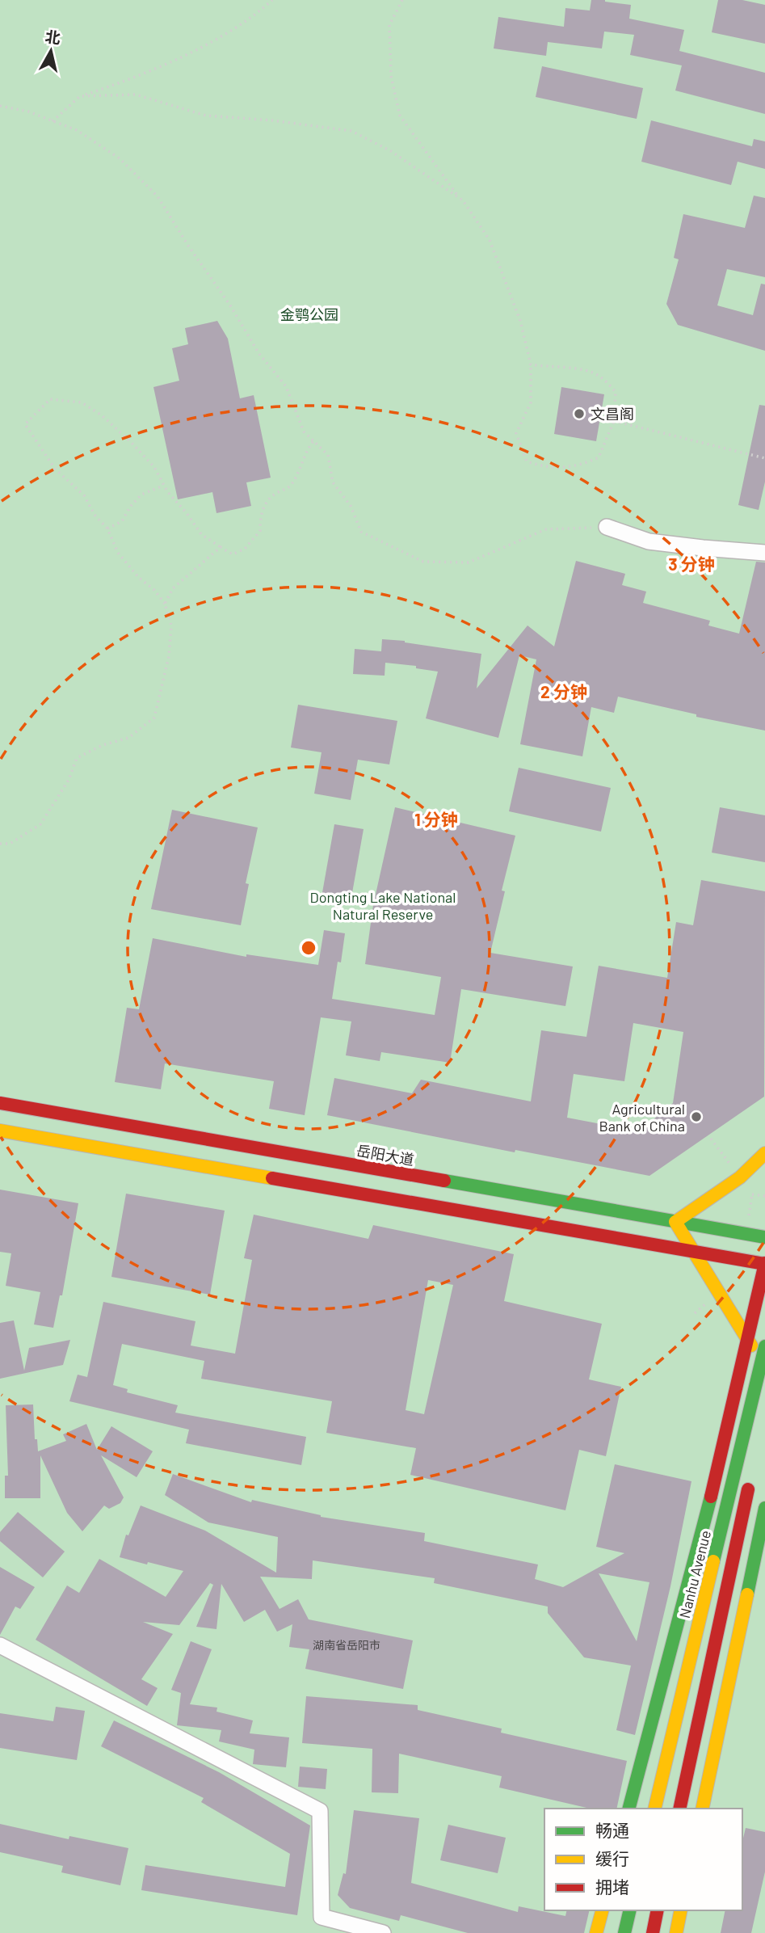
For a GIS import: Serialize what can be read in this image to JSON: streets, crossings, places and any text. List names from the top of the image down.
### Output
{
  "streets": {
    "main road": ["岳阳大道", "Nanhu Avenue"]
  },
  "parks": ["金鹗公园", "Dongting Lake National Natural Reserve"],
  "places": ["文昌阁", "Agricultural Bank of China"],
  "house_numbers": ["湖南省岳阳市"],
  "legend": ["畅通", "缓行", "拥堵"],
  "north": "top",
  "rings": ["3 分钟", "2 分钟", "1 分钟"]
}
